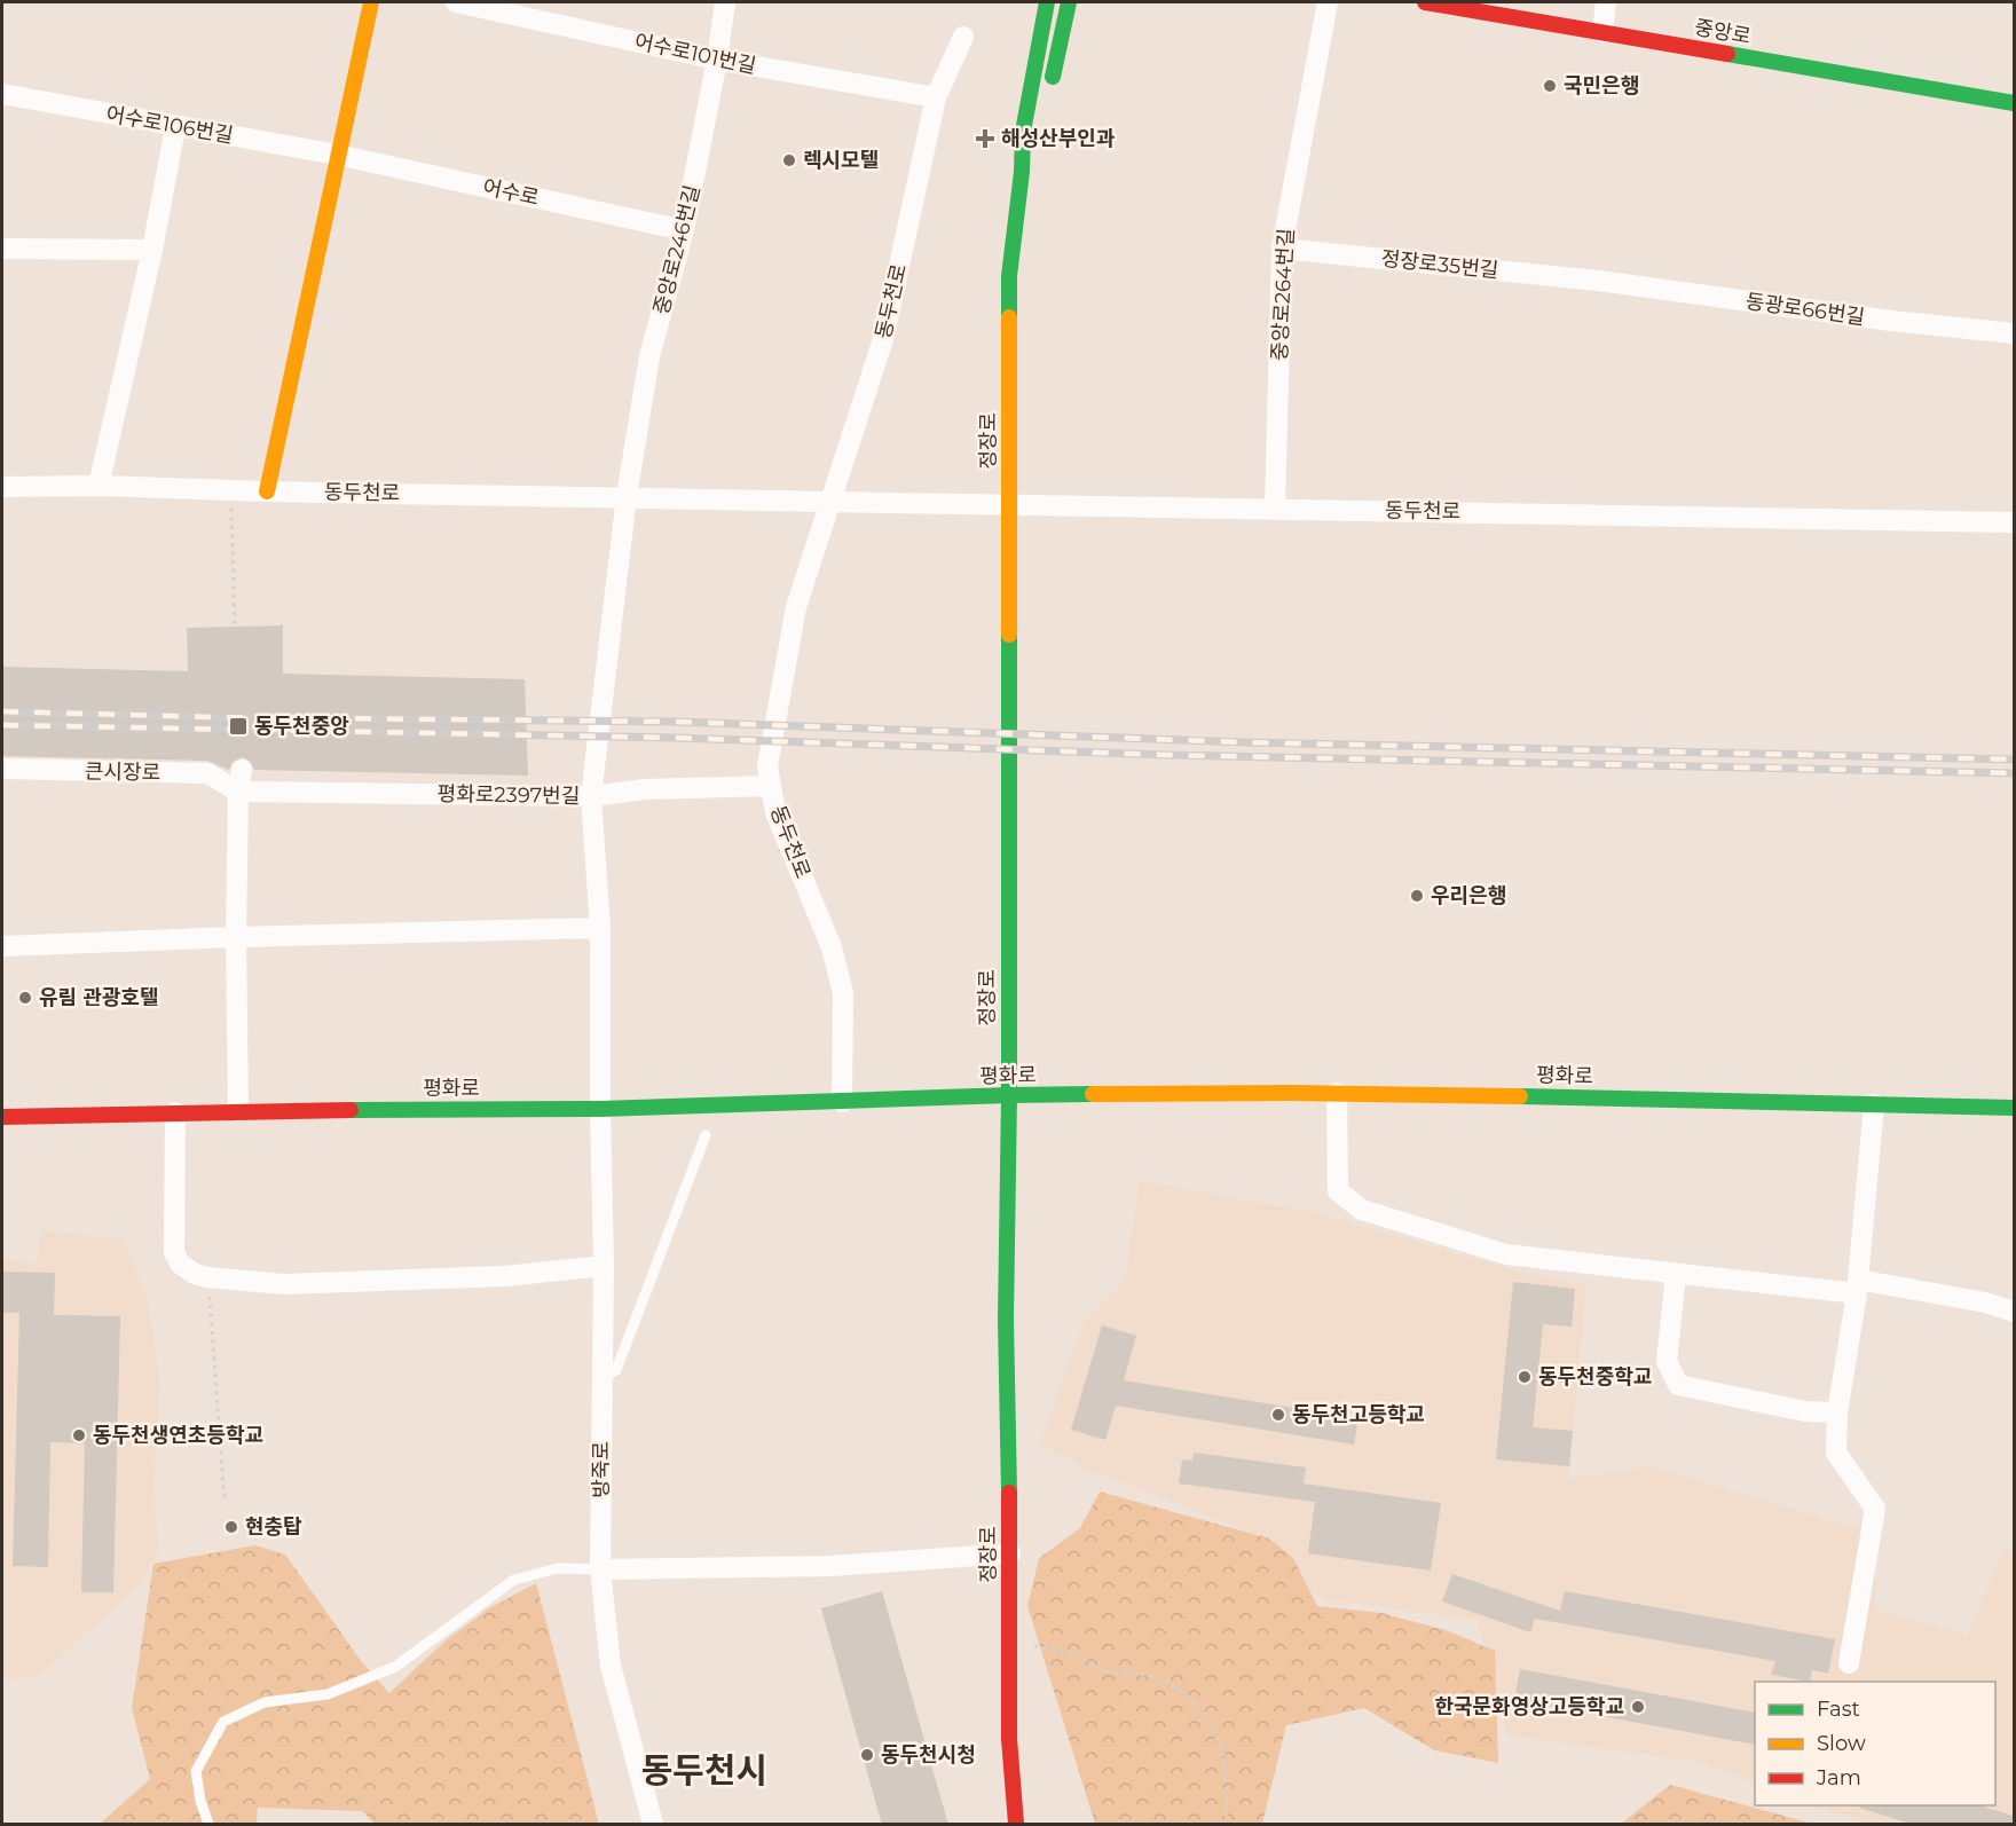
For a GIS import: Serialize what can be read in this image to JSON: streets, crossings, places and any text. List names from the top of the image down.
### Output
{
  "streets": {
    "street": [
      "중앙로",
      "어수로101번길",
      "어수로106번길",
      "어수로",
      "중앙로246번길",
      "정장로35번길",
      "중앙로264번길",
      "동두천로",
      "동광로66번길",
      "정장로",
      "큰시장로",
      "평화로2397번길",
      "평화로",
      "방죽로"
    ]
  },
  "crossings": [
    ["어수로101번길", "중앙로246번길"],
    ["어수로101번길", "동두천로"],
    ["어수로106번길", "어수로"],
    ["어수로", "중앙로246번길"],
    ["중앙로246번길", "동두천로"],
    ["정장로35번길", "중앙로264번길"],
    ["정장로35번길", "동광로66번길"],
    ["중앙로264번길", "동두천로"],
    ["동두천로", "정장로"],
    ["동두천로", "평화로"],
    ["정장로", "평화로"],
    ["큰시장로", "평화로2397번길"],
    ["평화로2397번길", "평화로"],
    ["평화로2397번길", "방죽로"],
    ["평화로", "방죽로"]
  ],
  "districts": ["동두천시"],
  "places": {
    "other": [
      "국민은행",
      "렉시모텔",
      "우리은행",
      "유림 관광호텔",
      "동두천중학교",
      "동두천고등학교",
      "동두천생연초등학교",
      "현충탑",
      "한국문화영상고등학교",
      "동두천시청"
    ],
    "health": ["해성산부인과"],
    "transit": ["동두천중앙"]
  },
  "legend": ["Fast", "Slow", "Jam"]
}
